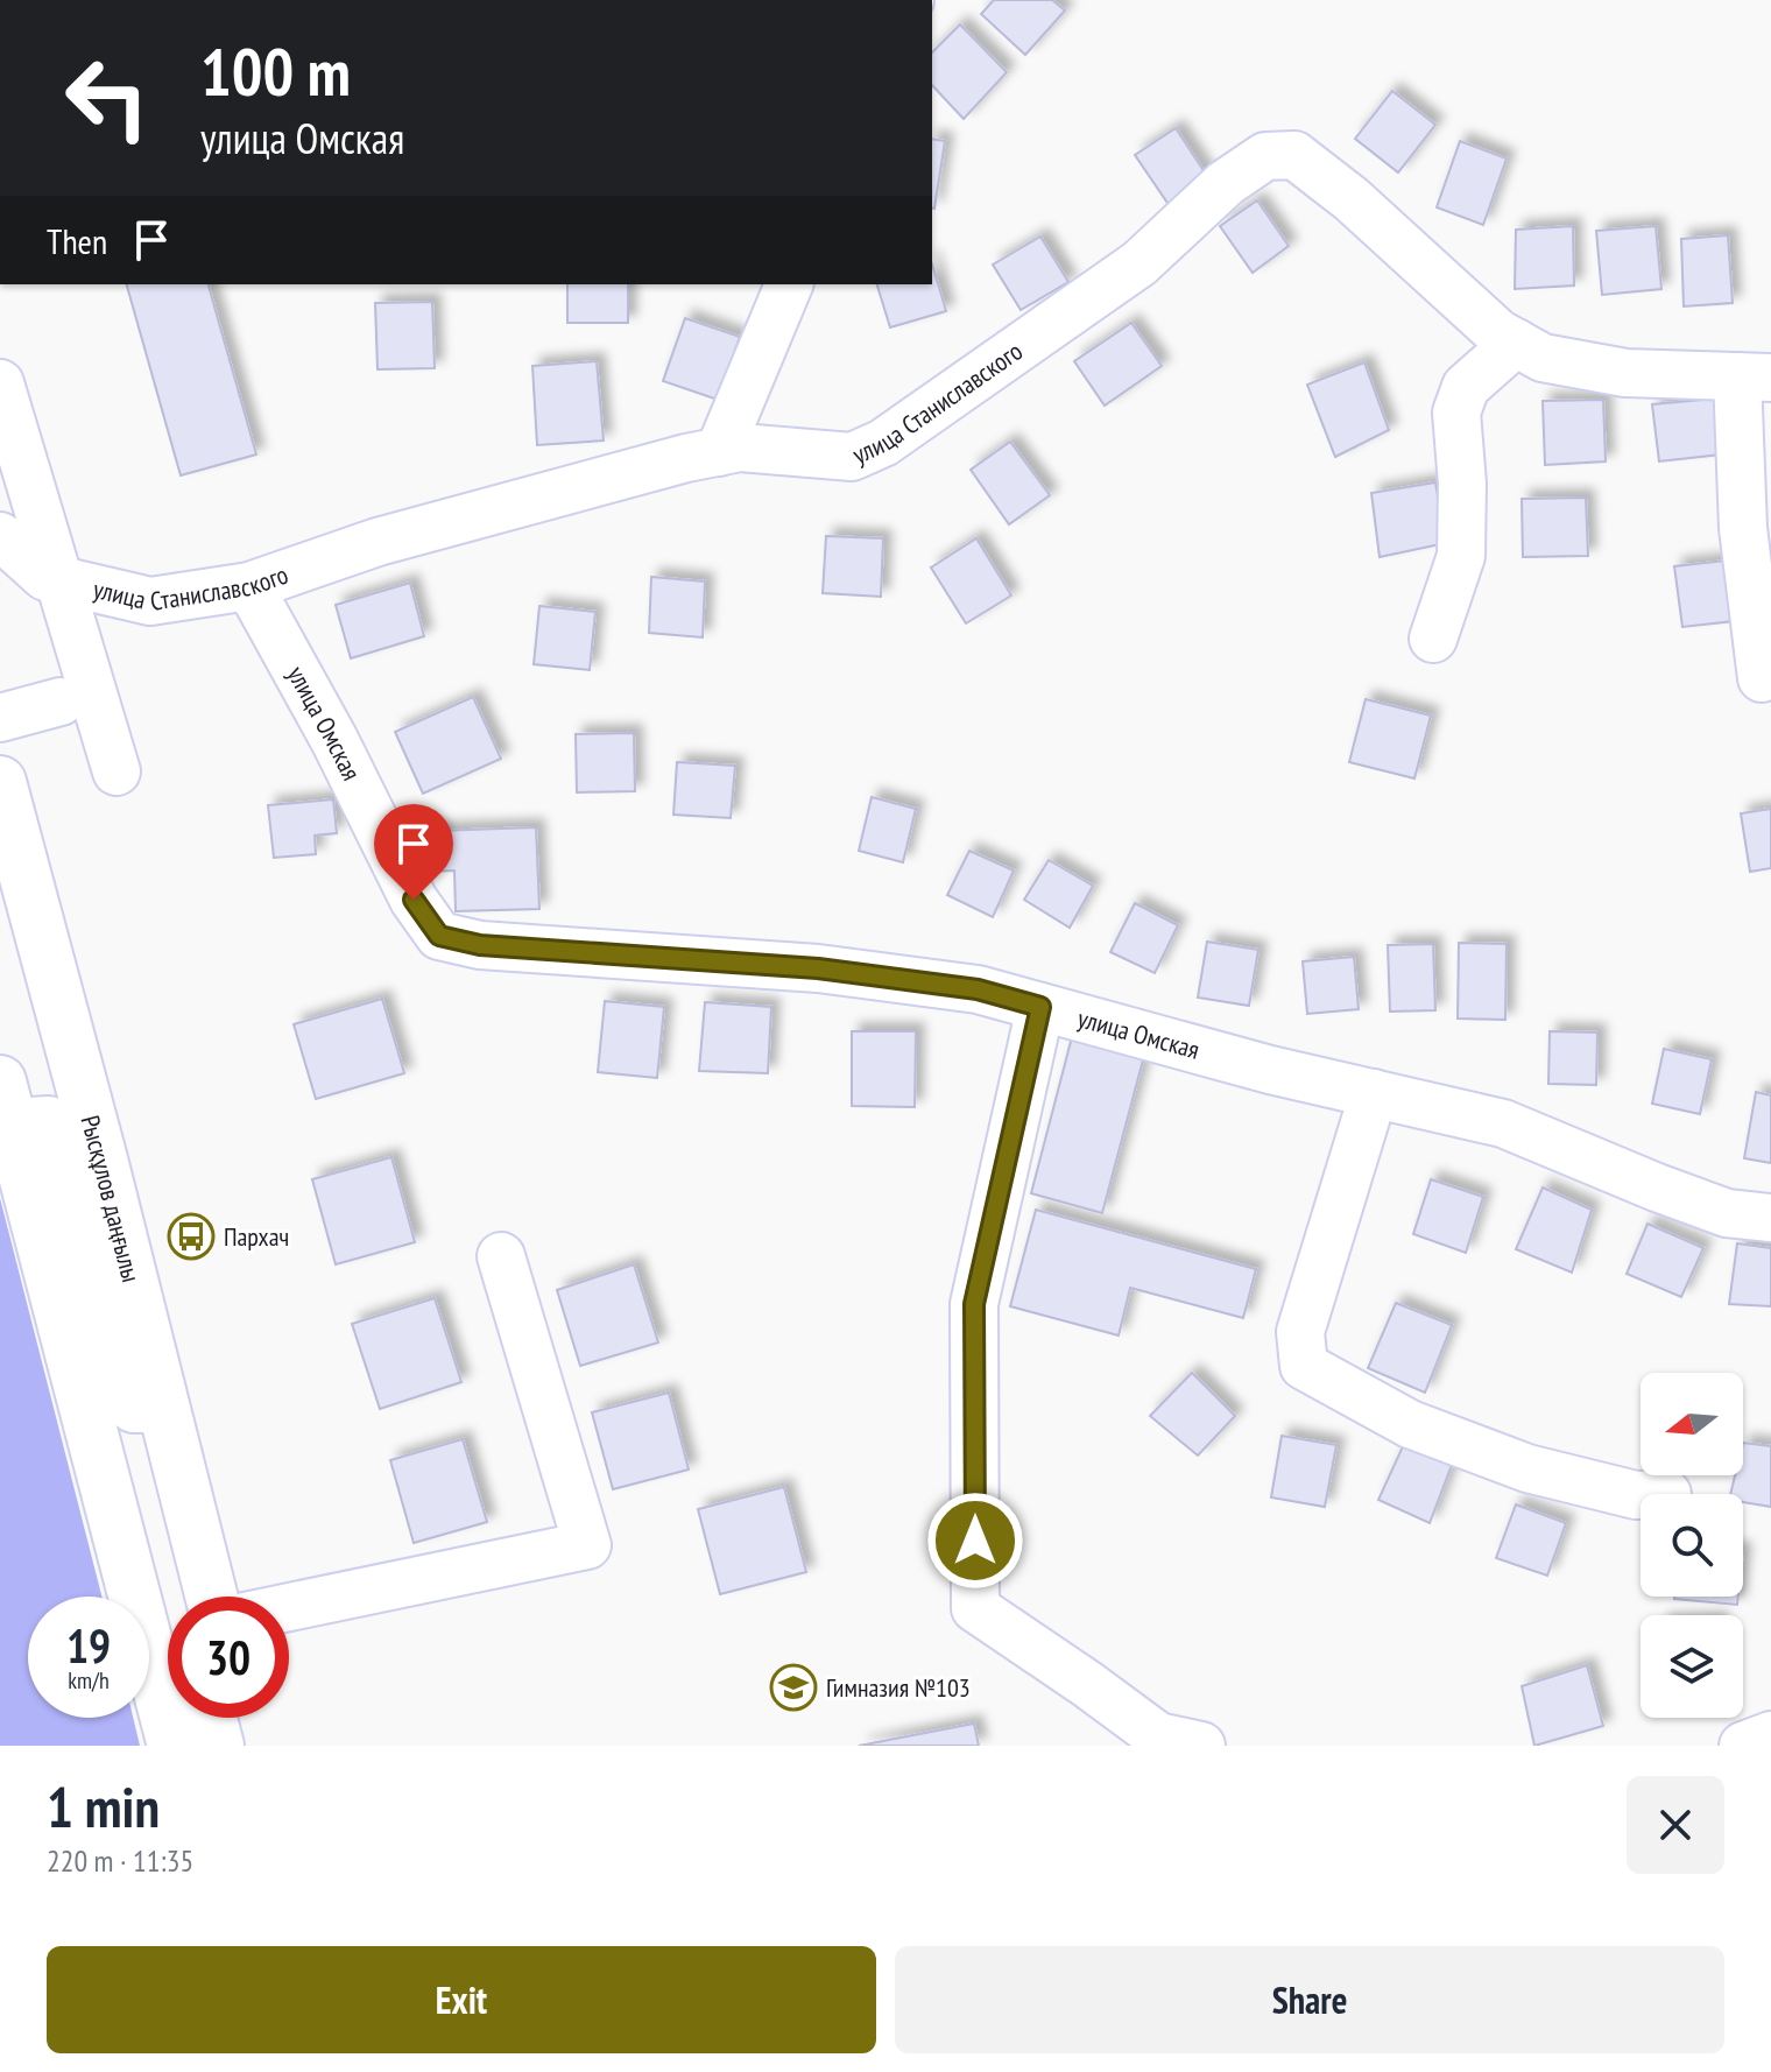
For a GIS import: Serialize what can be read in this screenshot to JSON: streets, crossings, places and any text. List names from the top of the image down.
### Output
{
  "streets": {
    "main road": ["Рысқұлов даңғылы"],
    "street": ["улица Станиславского", "улица Омская"]
  },
  "crossings": [
    ["улица Станиславского", "улица Омская"]
  ],
  "places": {
    "bus stop": ["Пархач"],
    "school or university": ["Гимназия №103"]
  },
  "north": "left",
  "page": {
    "turn": ["100 m", "улица Омская"],
    "then": "Then",
    "speed": "19 km/h",
    "limit": "30",
    "heading": ["1 min", "220 m · 11:35"],
    "buttons": ["Exit", "Share"]
  }
}
